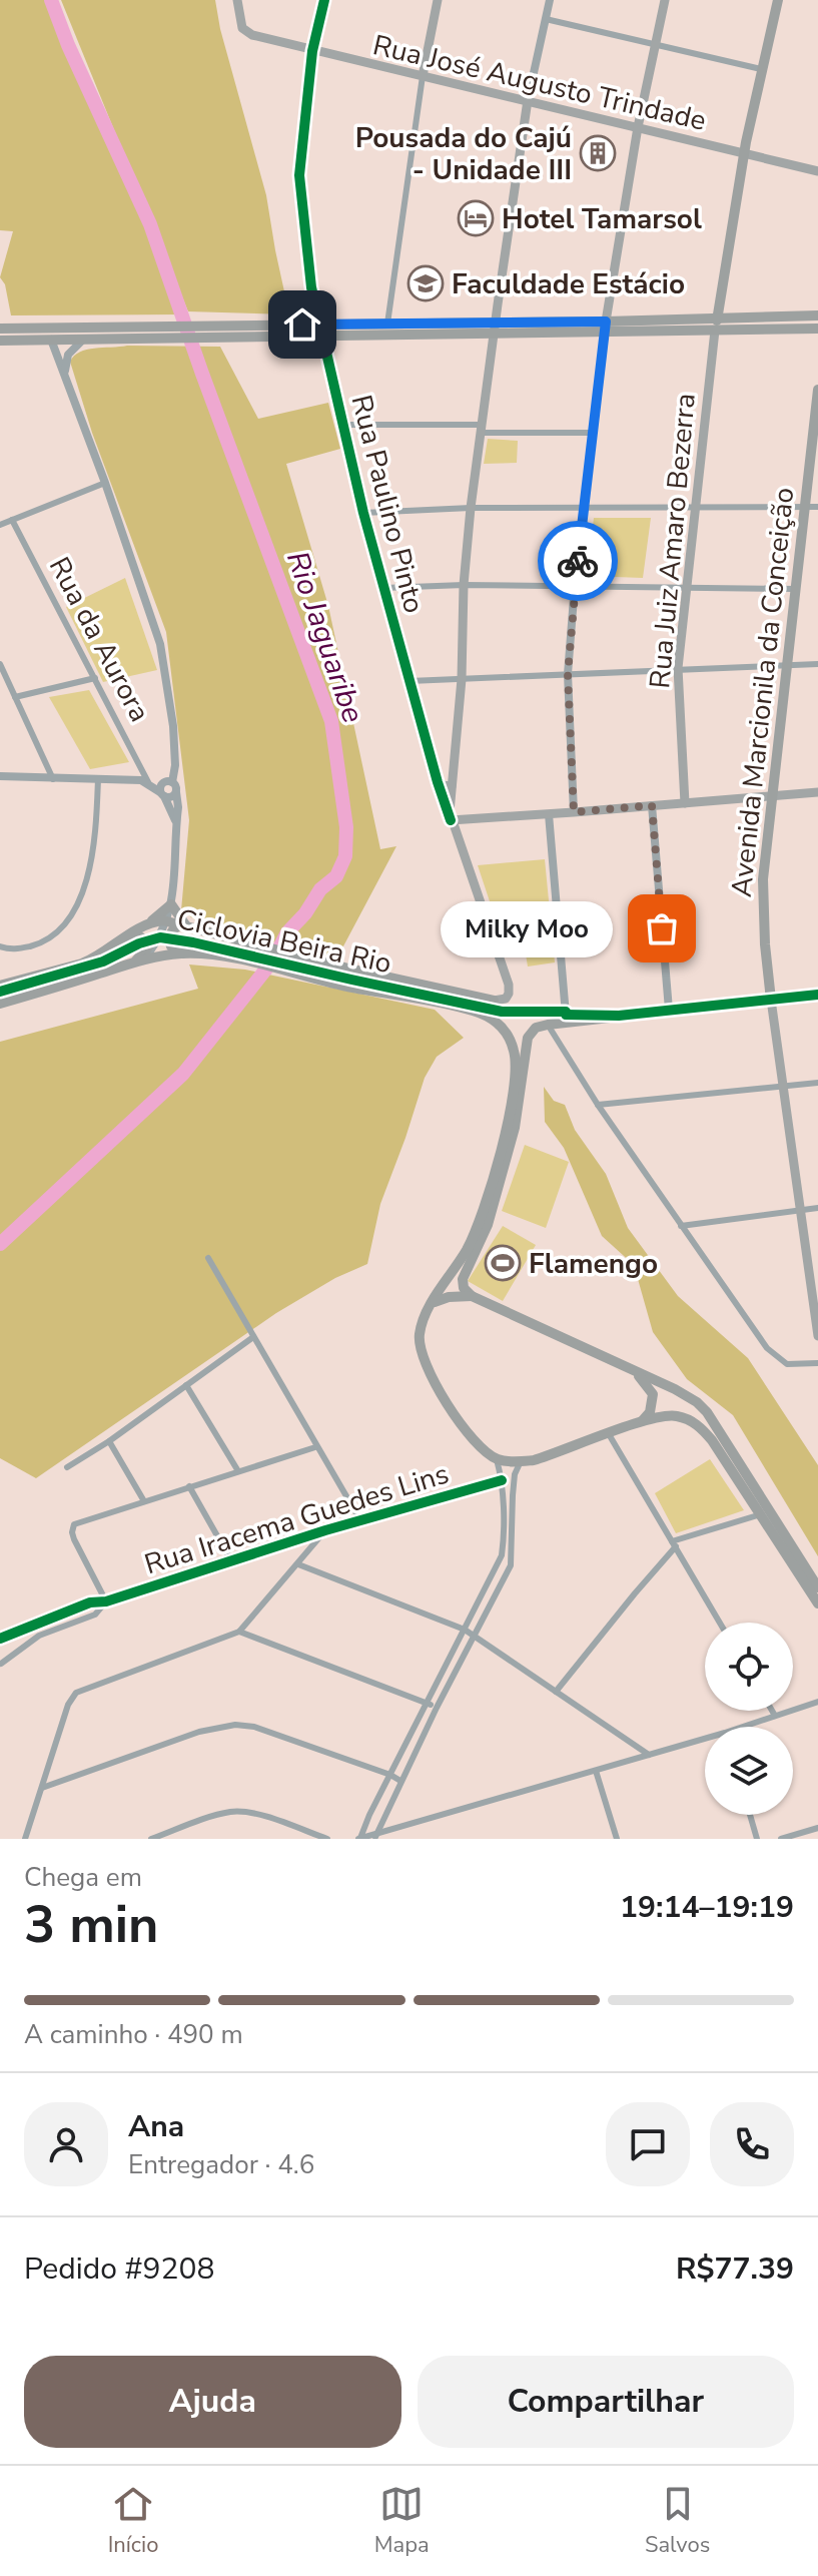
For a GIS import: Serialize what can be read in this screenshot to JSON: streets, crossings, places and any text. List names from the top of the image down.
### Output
{
  "streets": {
    "main road": [
      "Rua José Augusto Trindade",
      "Rua Paulino Pinto",
      "Rua Juiz Amaro Bezerra",
      "Avenida Marcionila da Conceição"
    ],
    "street": ["Rua da Aurora", "Rua Iracema Guedes Lins"],
    "cycle path": ["Ciclovia Beira Rio"]
  },
  "crossings": [
    ["Rua José Augusto Trindade", "Rua Paulino Pinto"]
  ],
  "water": ["Rio Jaguaribe"],
  "places": {
    "building": ["Pousada do Cajú - Unidade III"],
    "hotel": ["Hotel Tamarsol"],
    "school or university": ["Faculdade Estácio"],
    "other": ["Milky Moo"],
    "sports": ["Flamengo"]
  },
  "page": {
    "bubble": "Milky Moo",
    "heading": ["3 min", "Chega em", "19:14–19:19"],
    "panel": [
      "Ana",
      "Entregador · 4.6",
      "Pedido #9208",
      "R$77.39"
    ],
    "bar": "A caminho · 490 m",
    "buttons": ["Ajuda", "Compartilhar"],
    "tabs": ["Início", "Mapa", "Salvos"]
  }
}
